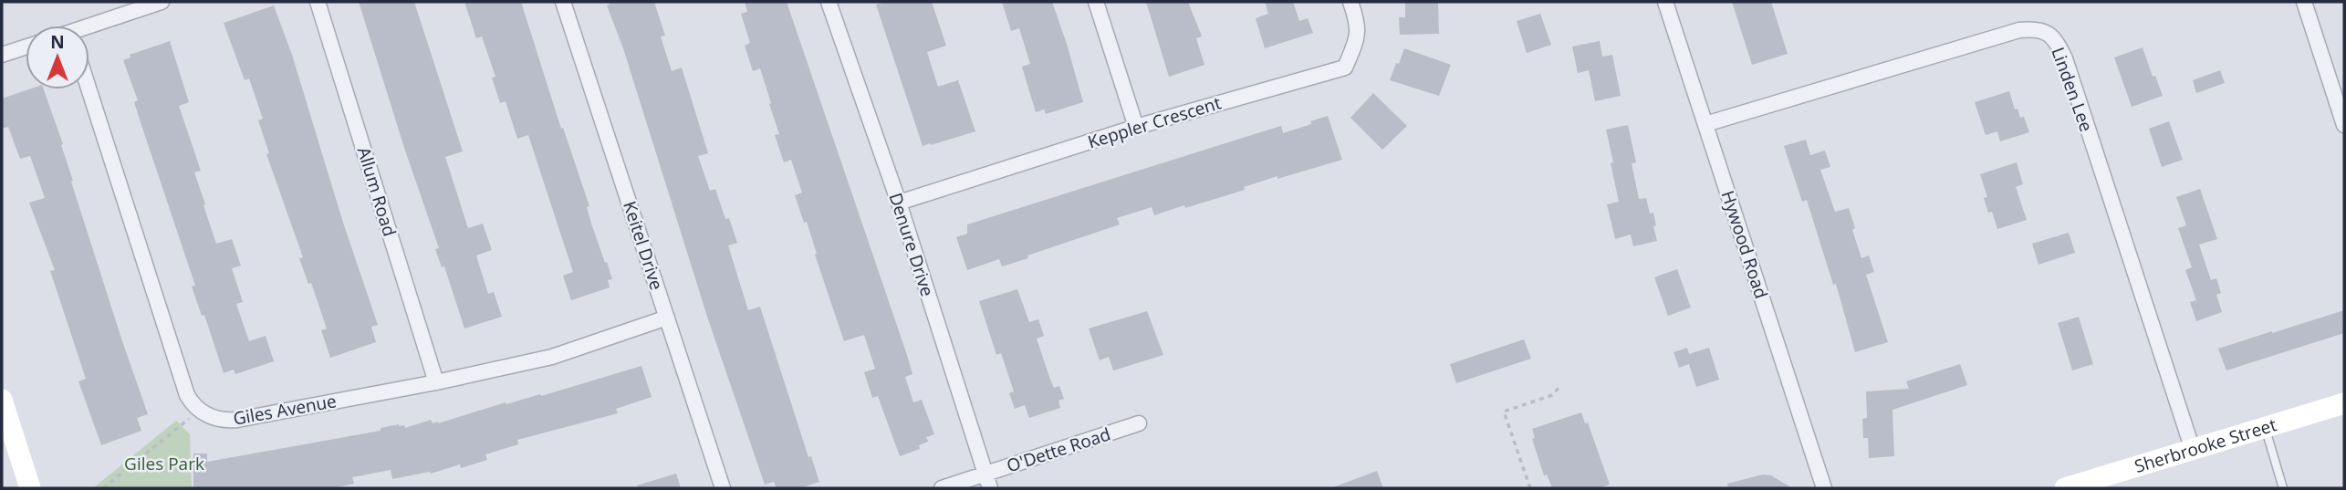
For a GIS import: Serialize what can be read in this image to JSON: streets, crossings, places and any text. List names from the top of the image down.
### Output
{
  "streets": {
    "main road": ["Sherbrooke Street"],
    "street": [
      "Linden Lee",
      "Keppler Crescent",
      "Allum Road",
      "Denure Drive",
      "Hywood Road",
      "Keitel Drive",
      "Giles Avenue",
      "O'Dette Road"
    ]
  },
  "crossings": [
    ["Linden Lee", "Hywood Road"],
    ["Linden Lee", "Sherbrooke Street"],
    ["Keppler Crescent", "Denure Drive"],
    ["Allum Road", "Giles Avenue"],
    ["Denure Drive", "O'Dette Road"],
    ["Keitel Drive", "Giles Avenue"]
  ],
  "parks": ["Giles Park"],
  "north": "top"
}
